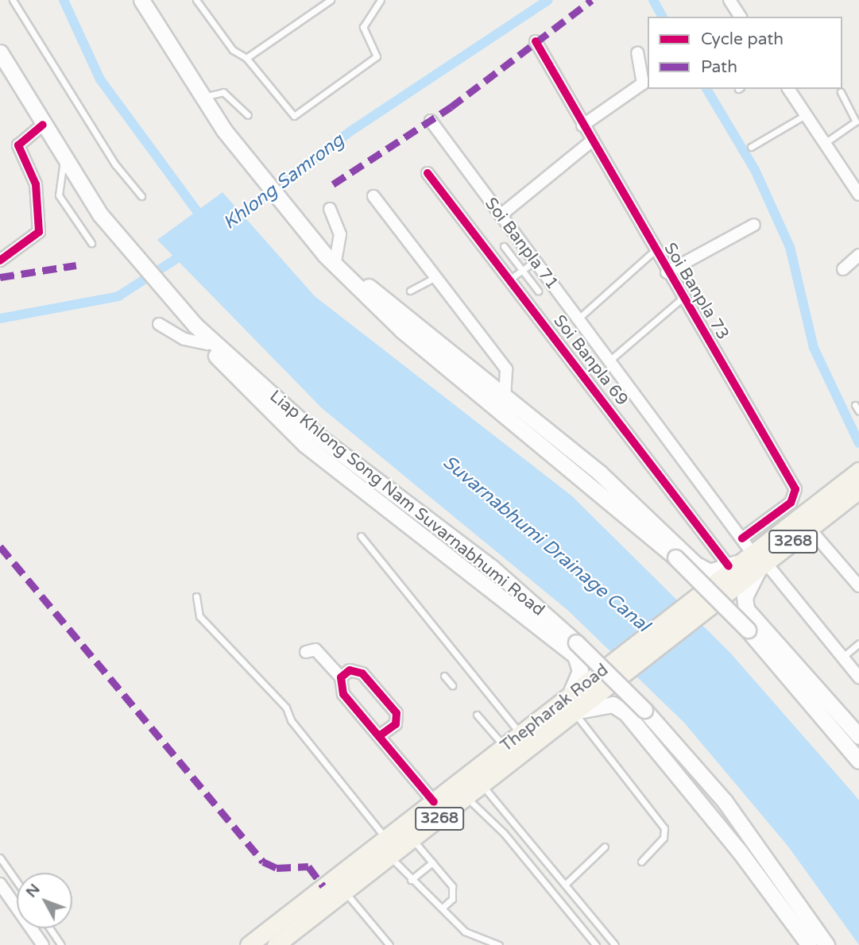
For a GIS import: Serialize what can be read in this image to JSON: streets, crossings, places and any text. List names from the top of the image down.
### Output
{
  "streets": {
    "main road": ["Liap Khlong Song Nam Suvarnabhumi Road", "3268", "Thepharak Road"],
    "street": ["Soi Banpla 71", "Soi Banpla 73", "Soi Banpla 69"]
  },
  "crossings": [
    ["Soi Banpla 71", "Soi Banpla 73"],
    ["Soi Banpla 71", "Thepharak Road"]
  ],
  "water": ["Khlong Samrong", "Suvarnabhumi Drainage Canal"],
  "legend": ["Cycle path", "Path"],
  "north": "top left"
}
